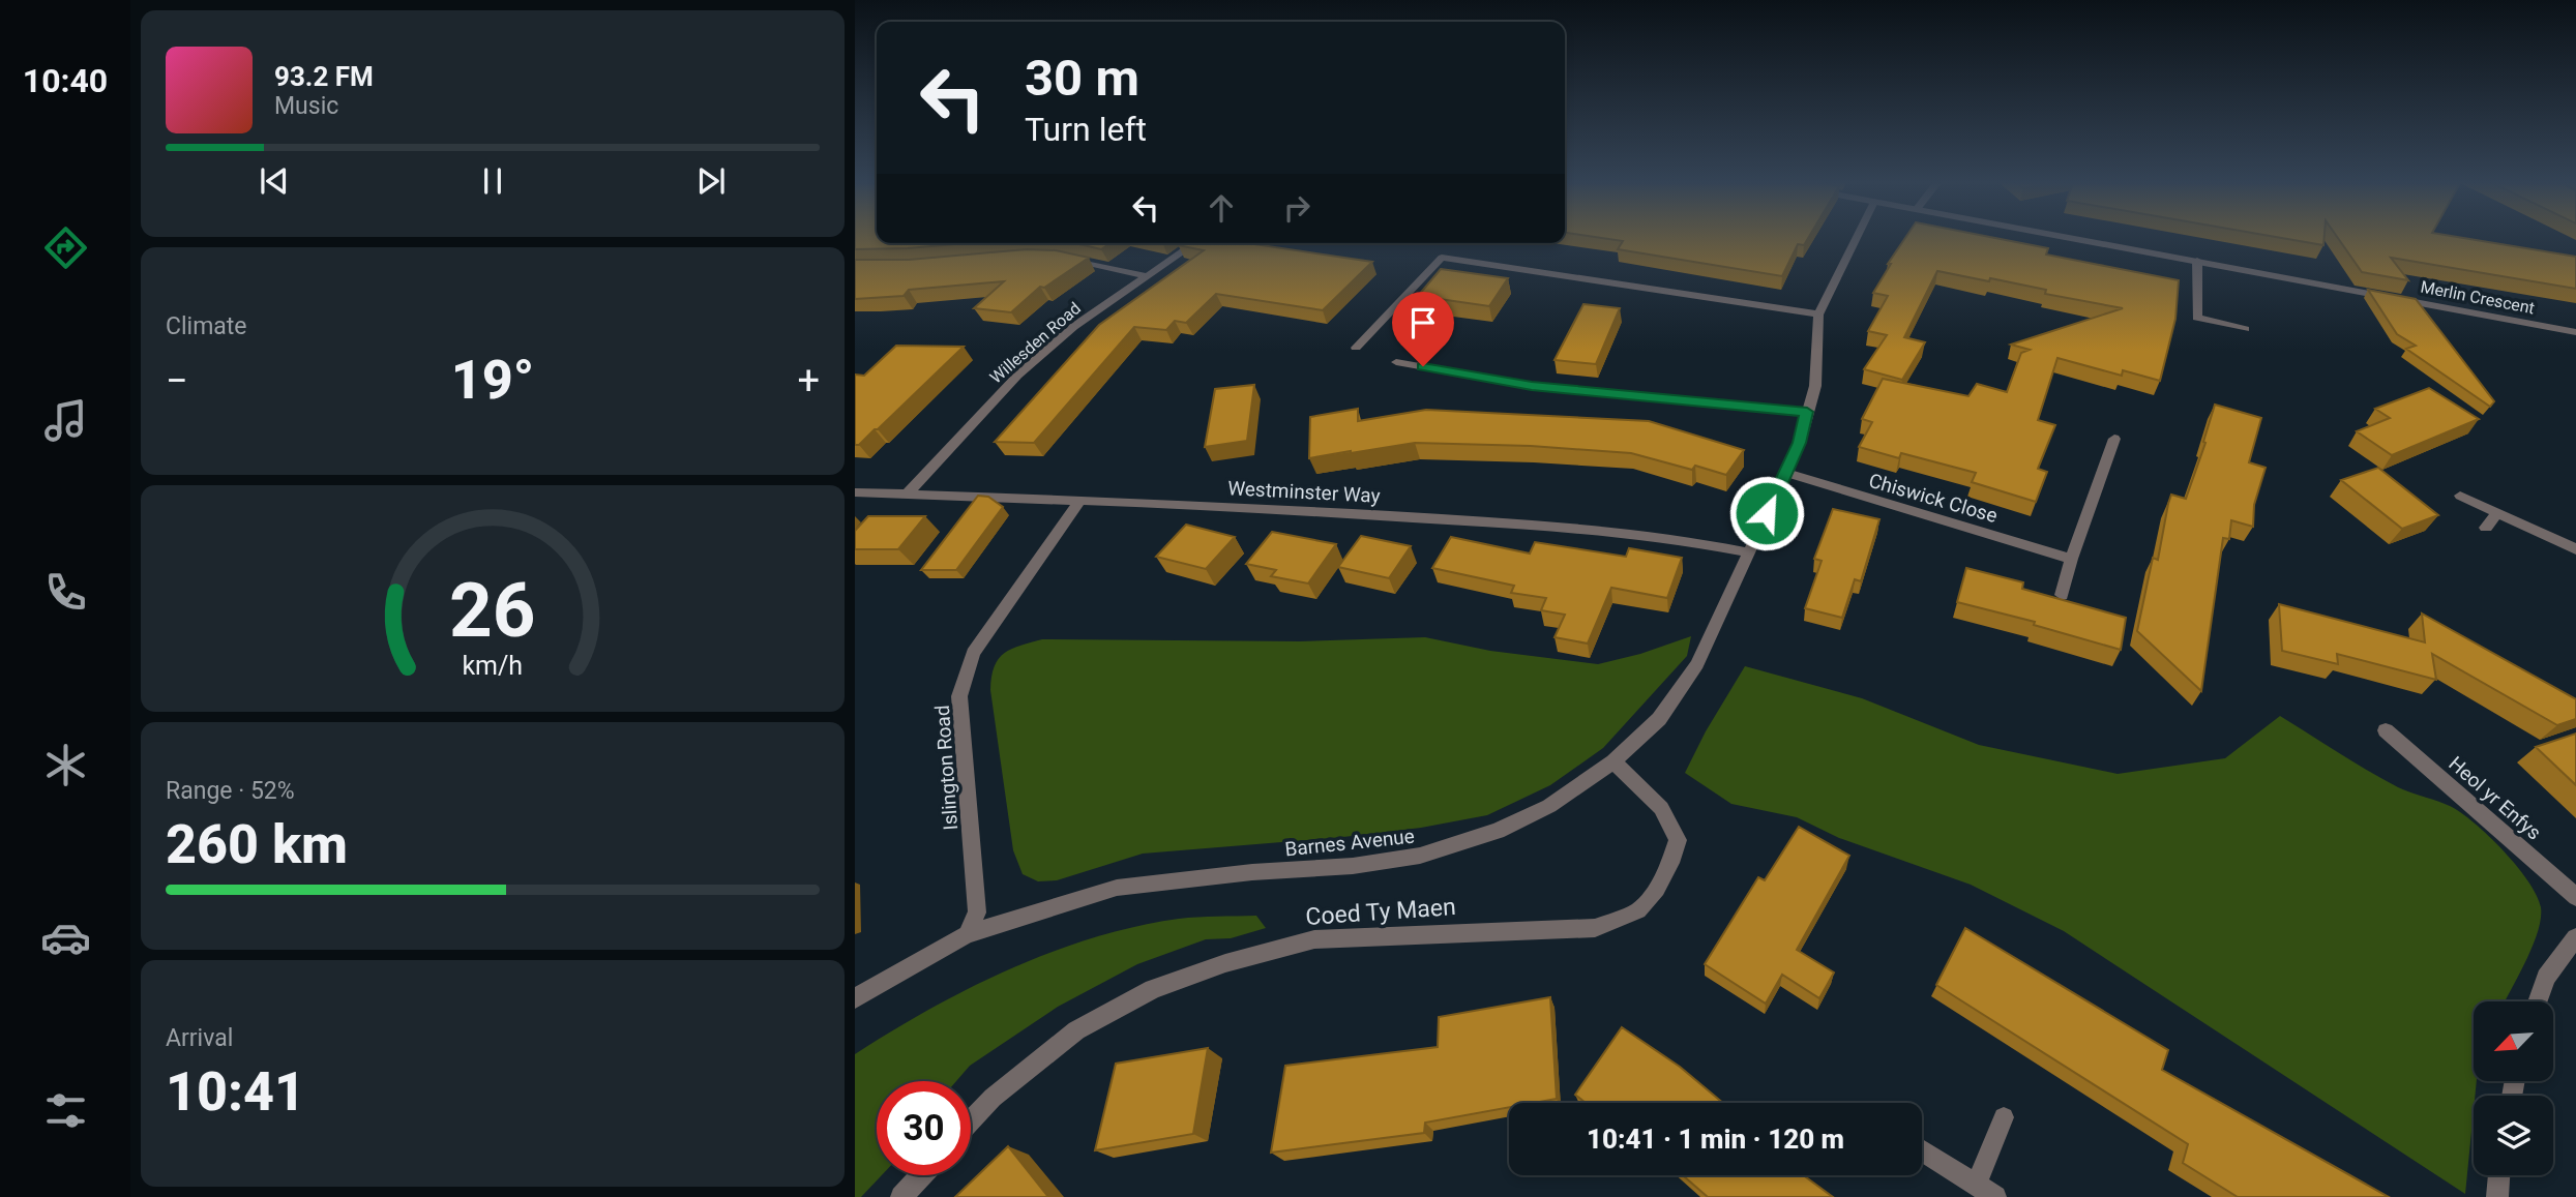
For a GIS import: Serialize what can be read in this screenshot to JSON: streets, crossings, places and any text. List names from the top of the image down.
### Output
{
  "streets": {
    "street": [
      "Merlin Crescent",
      "Willesden Road",
      "Westminster Way",
      "Chiswick Close",
      "Islington Road",
      "Heol yr Enfys",
      "Barnes Avenue",
      "Coed Ty Maen"
    ]
  },
  "crossings": [
    ["Willesden Road", "Westminster Way"],
    ["Westminster Way", "Islington Road"],
    ["Westminster Way", "Barnes Avenue"],
    ["Chiswick Close", "Barnes Avenue"],
    ["Islington Road", "Barnes Avenue"],
    ["Barnes Avenue", "Coed Ty Maen"]
  ],
  "north": "bottom left",
  "page": {
    "tabs": "10:40",
    "turn": ["30 m", "Turn left"],
    "song": ["93.2 FM", "Music"],
    "tile": [
      "Climate",
      ["Range · 52%", "260 km"],
      ["Arrival", "10:41"]
    ],
    "heat": ["−", "19°", "+"],
    "limit": "30",
    "trip": "10:41 · 1 min · 120 m",
    "gauge": ["26", "km/h"]
  }
}
